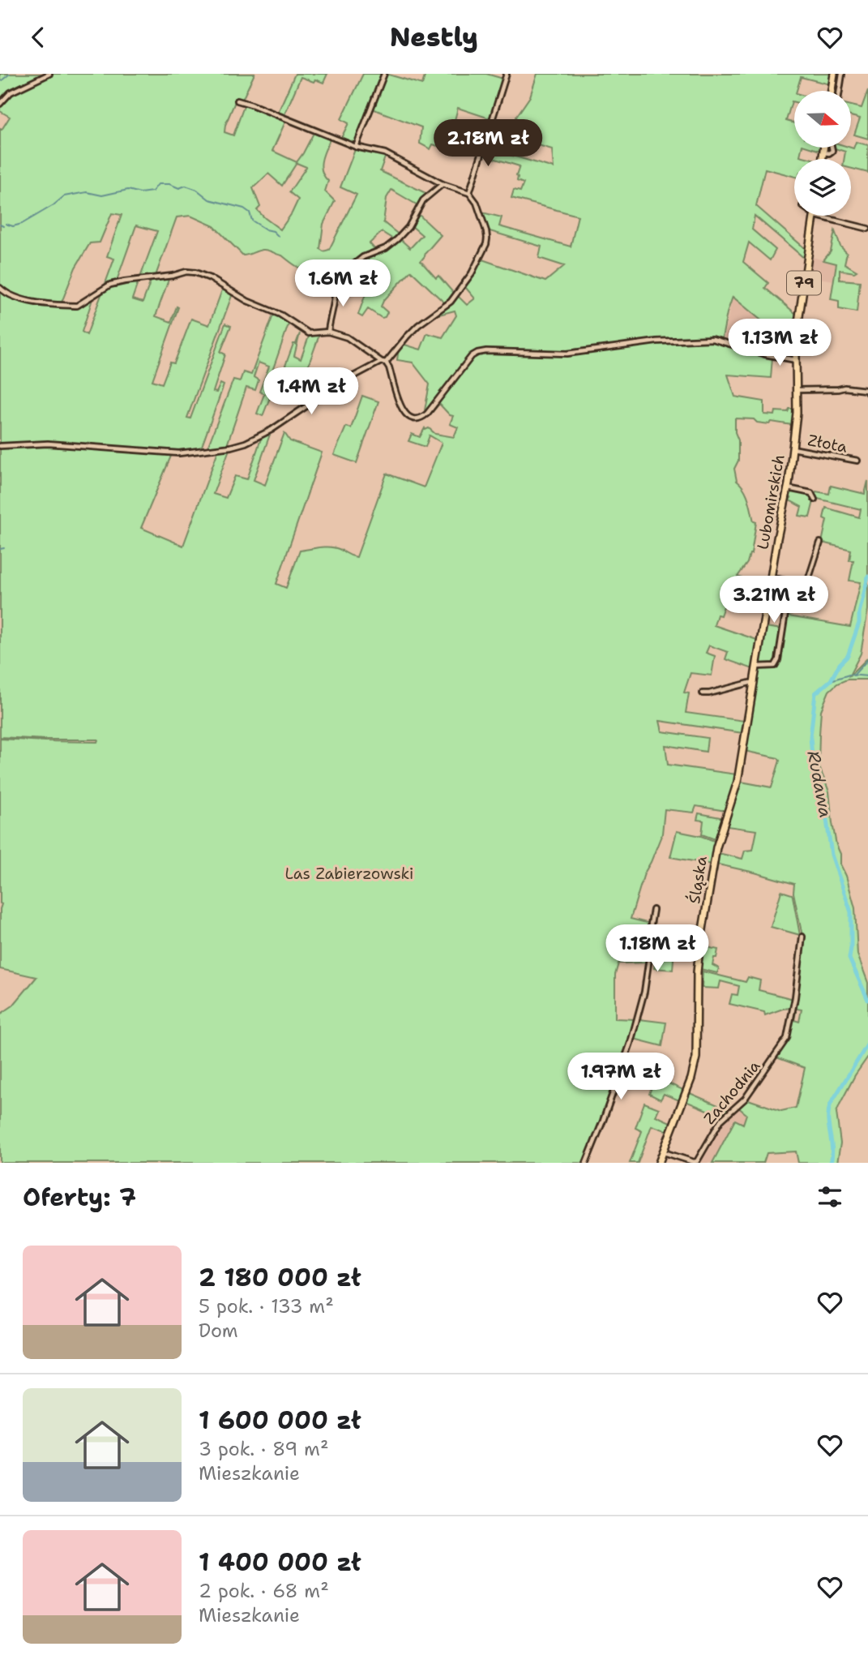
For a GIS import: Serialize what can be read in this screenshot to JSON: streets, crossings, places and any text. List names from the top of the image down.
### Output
{
  "streets": {
    "main road": ["79", "Lubomirskich", "Śląska"],
    "street": ["Złota", "Zachodnia"]
  },
  "crossings": [
    ["Złota", "Lubomirskich"],
    ["Lubomirskich", "Śląska"],
    ["Śląska", "Zachodnia"]
  ],
  "water": ["Rudawa"],
  "parks": ["Las Zabierzowski"],
  "north": "right",
  "page": {
    "header": "Nestly",
    "price": [
      "2.18M zł",
      "1.6M zł",
      "1.13M zł",
      "1.4M zł",
      "3.21M zł",
      "1.18M zł",
      "1.97M zł"
    ],
    "heading": "Oferty: 7",
    "list": [
      {
        "name": "2 180 000 zł",
        "note": "5 pok. · 133 m² · Dom"
      },
      {
        "name": "1 600 000 zł",
        "note": "3 pok. · 89 m² · Mieszkanie"
      },
      {
        "name": "1 400 000 zł",
        "note": "2 pok. · 68 m² · Mieszkanie"
      }
    ]
  }
}
